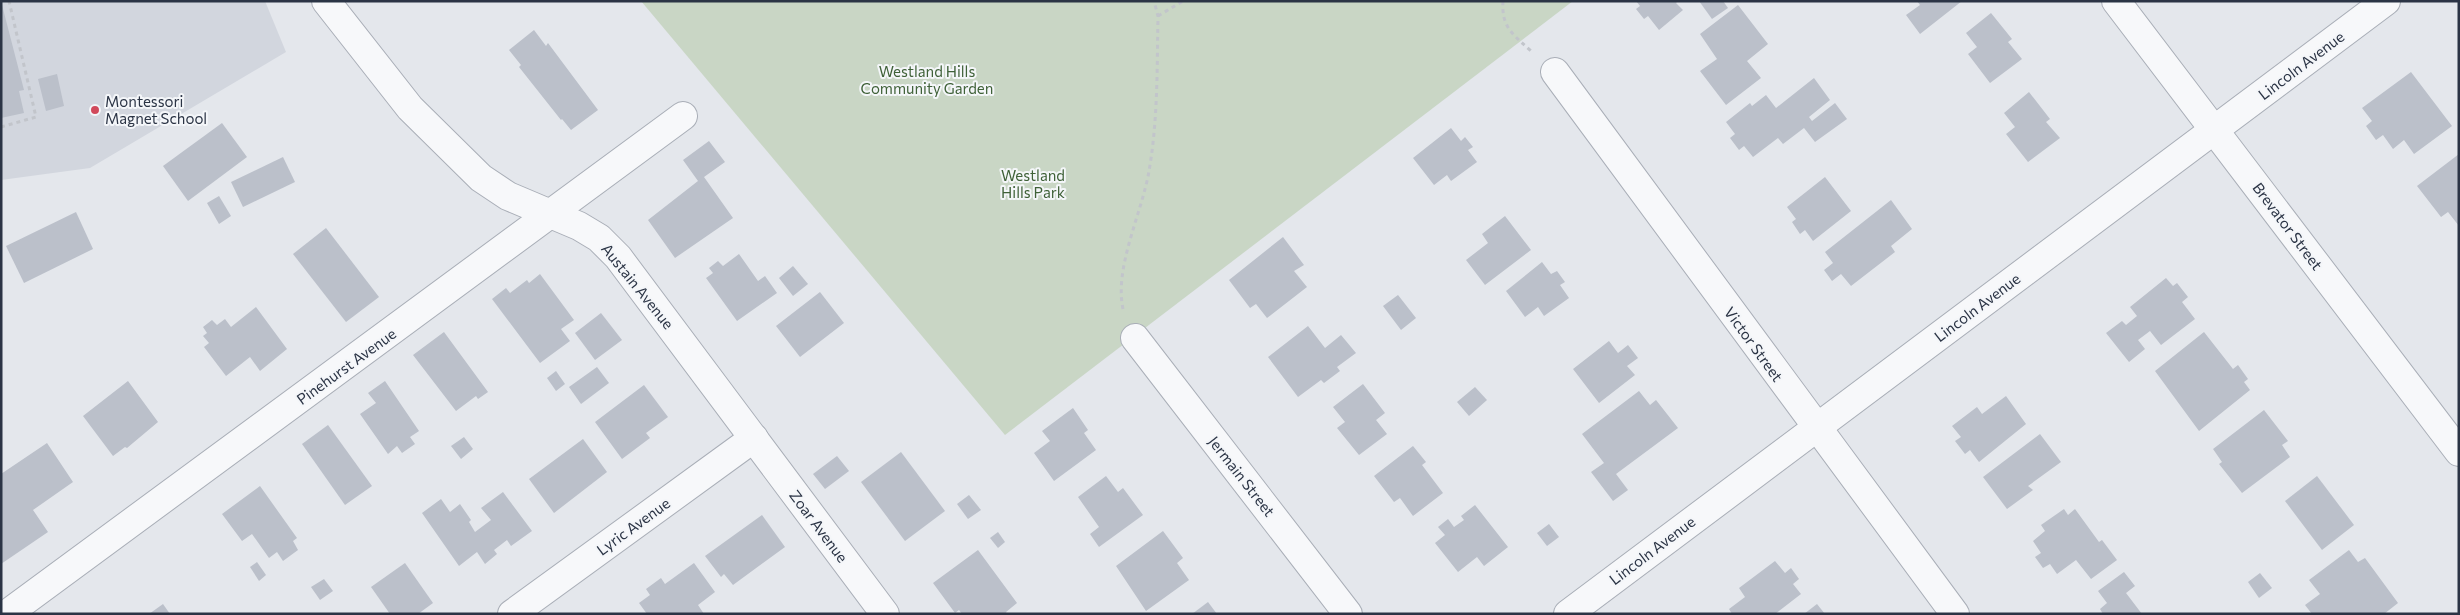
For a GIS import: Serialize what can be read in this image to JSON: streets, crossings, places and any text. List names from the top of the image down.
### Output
{
  "streets": {
    "street": [
      "Lincoln Avenue",
      "Brevator Street",
      "Austain Avenue",
      "Victor Street",
      "Pinehurst Avenue",
      "Jermain Street",
      "Lyric Avenue",
      "Zoar Avenue"
    ]
  },
  "crossings": [
    ["Lincoln Avenue", "Brevator Street"],
    ["Lincoln Avenue", "Victor Street"],
    ["Austain Avenue", "Pinehurst Avenue"],
    ["Austain Avenue", "Lyric Avenue"],
    ["Austain Avenue", "Zoar Avenue"],
    ["Lyric Avenue", "Zoar Avenue"]
  ],
  "parks": ["Westland Hills Community Garden", "Westland Hills Park"],
  "places": ["Montessori Magnet School"]
}
